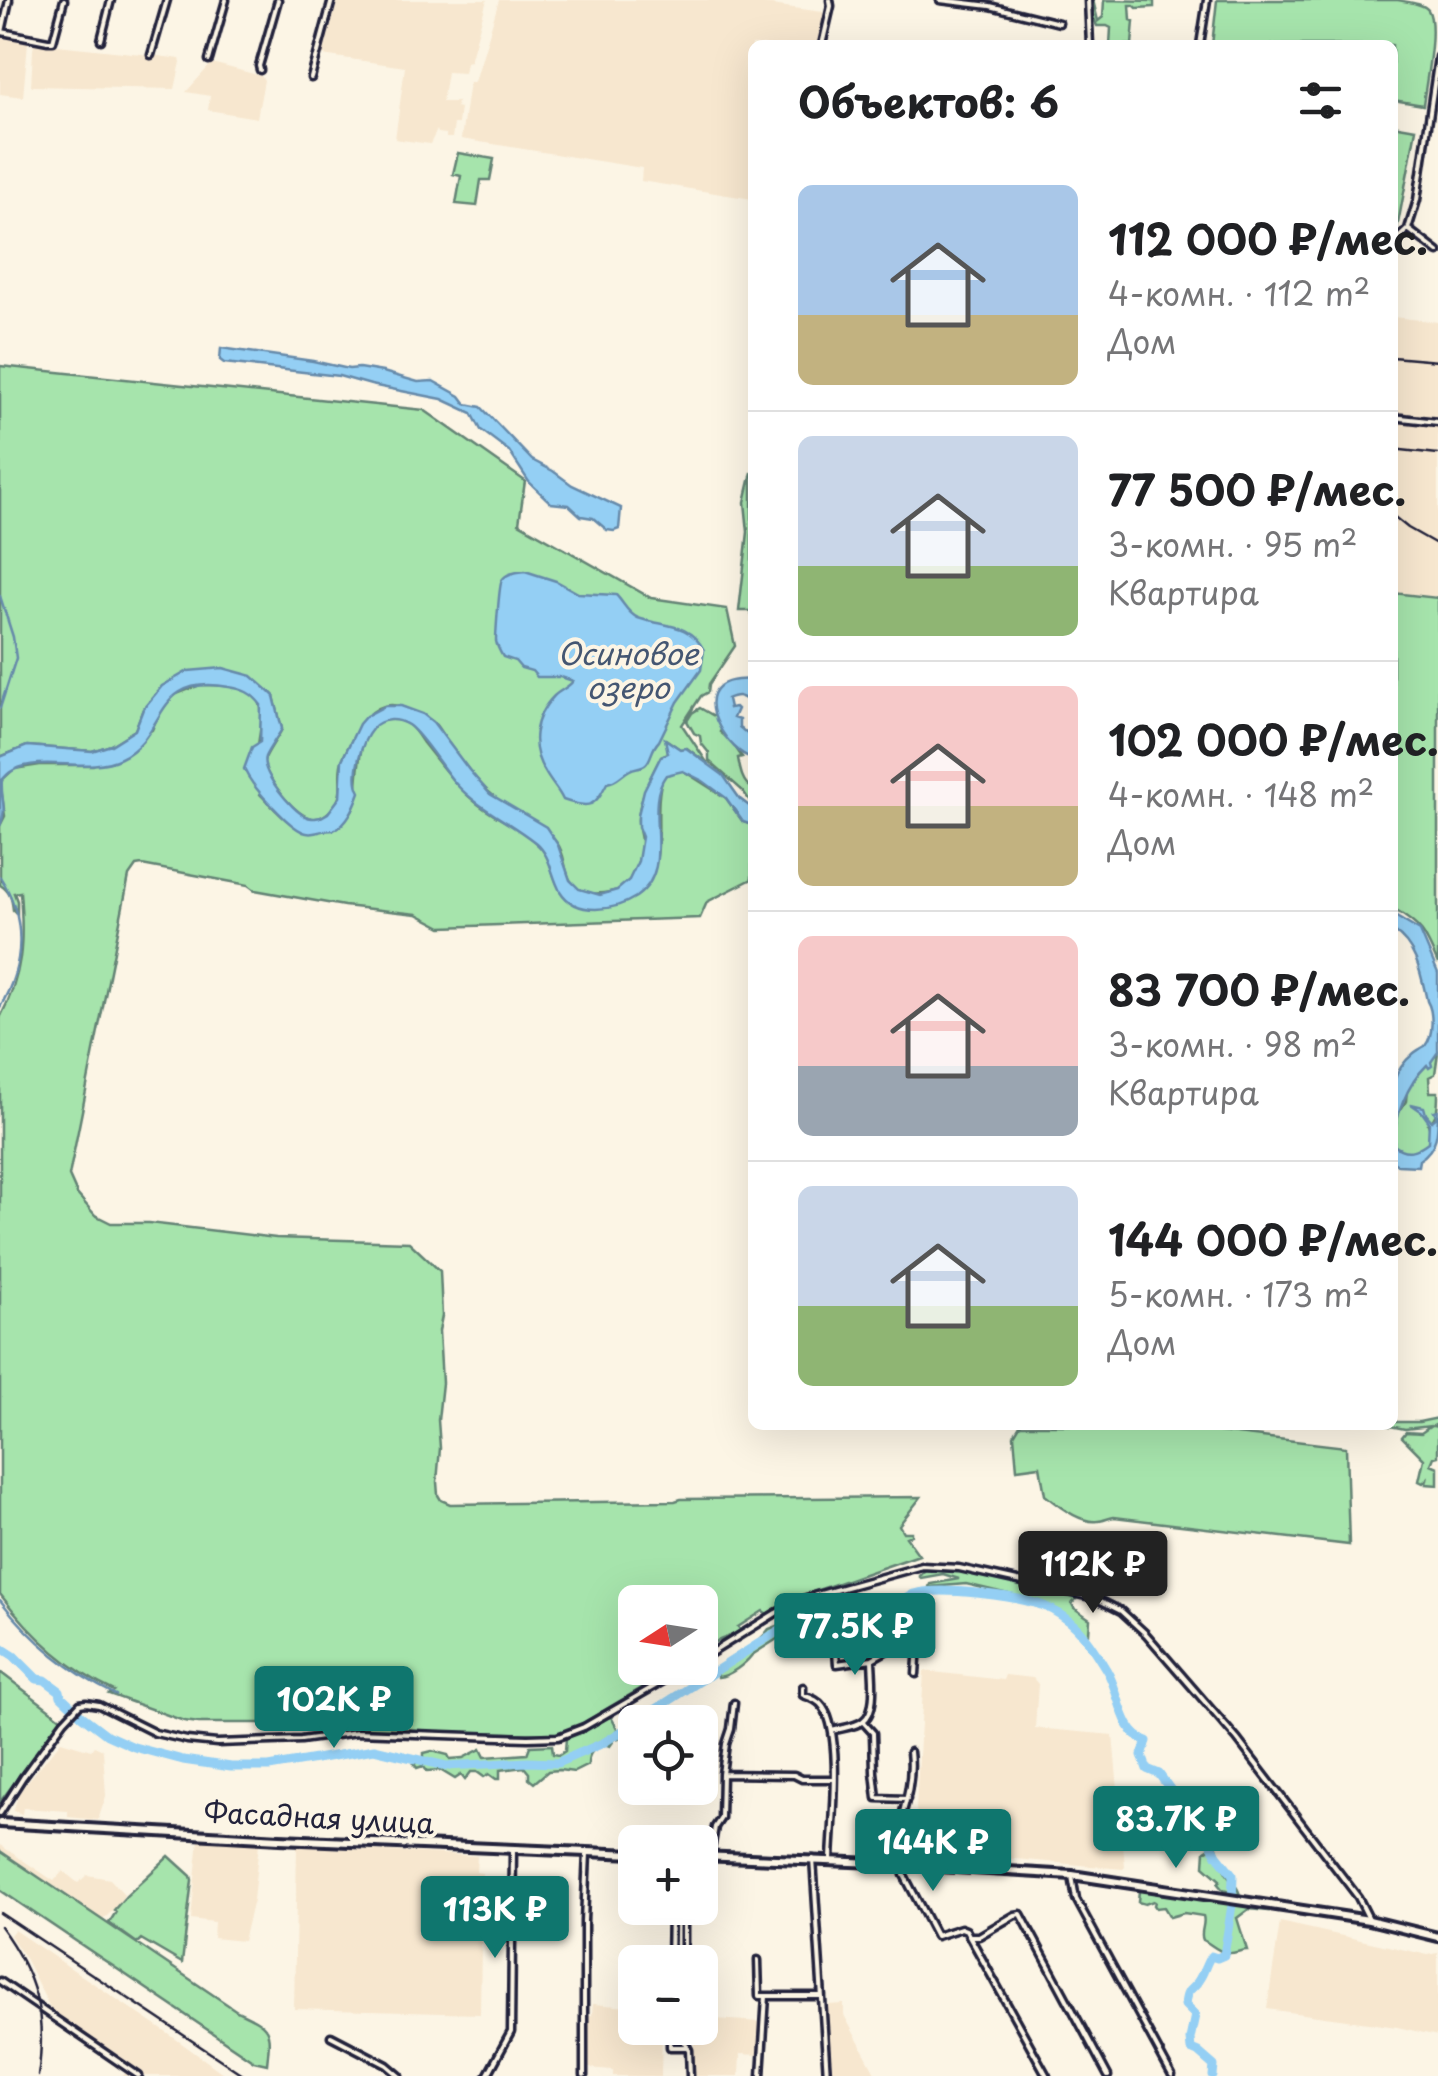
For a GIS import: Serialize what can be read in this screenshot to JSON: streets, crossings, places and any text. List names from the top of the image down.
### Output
{
  "streets": {
    "main road": ["Фасадная улица"]
  },
  "water": ["Осиновое озеро"],
  "north": "left",
  "page": {
    "heading": "Объектов: 6",
    "list": [
      {
        "name": "112 000 ₽/мес.",
        "note": "4-комн. · 112 m² · Дом"
      },
      {
        "name": "77 500 ₽/мес.",
        "note": "3-комн. · 95 m² · Квартира"
      },
      {
        "name": "102 000 ₽/мес.",
        "note": "4-комн. · 148 m² · Дом"
      },
      {
        "name": "83 700 ₽/мес.",
        "note": "3-комн. · 98 m² · Квартира"
      },
      {
        "name": "144 000 ₽/мес.",
        "note": "5-комн. · 173 m² · Дом"
      }
    ],
    "price": [
      "112K ₽",
      "77.5K ₽",
      "102K ₽",
      "83.7K ₽",
      "144K ₽",
      "113K ₽"
    ],
    "map_buttons": ["+", "−"]
  }
}
